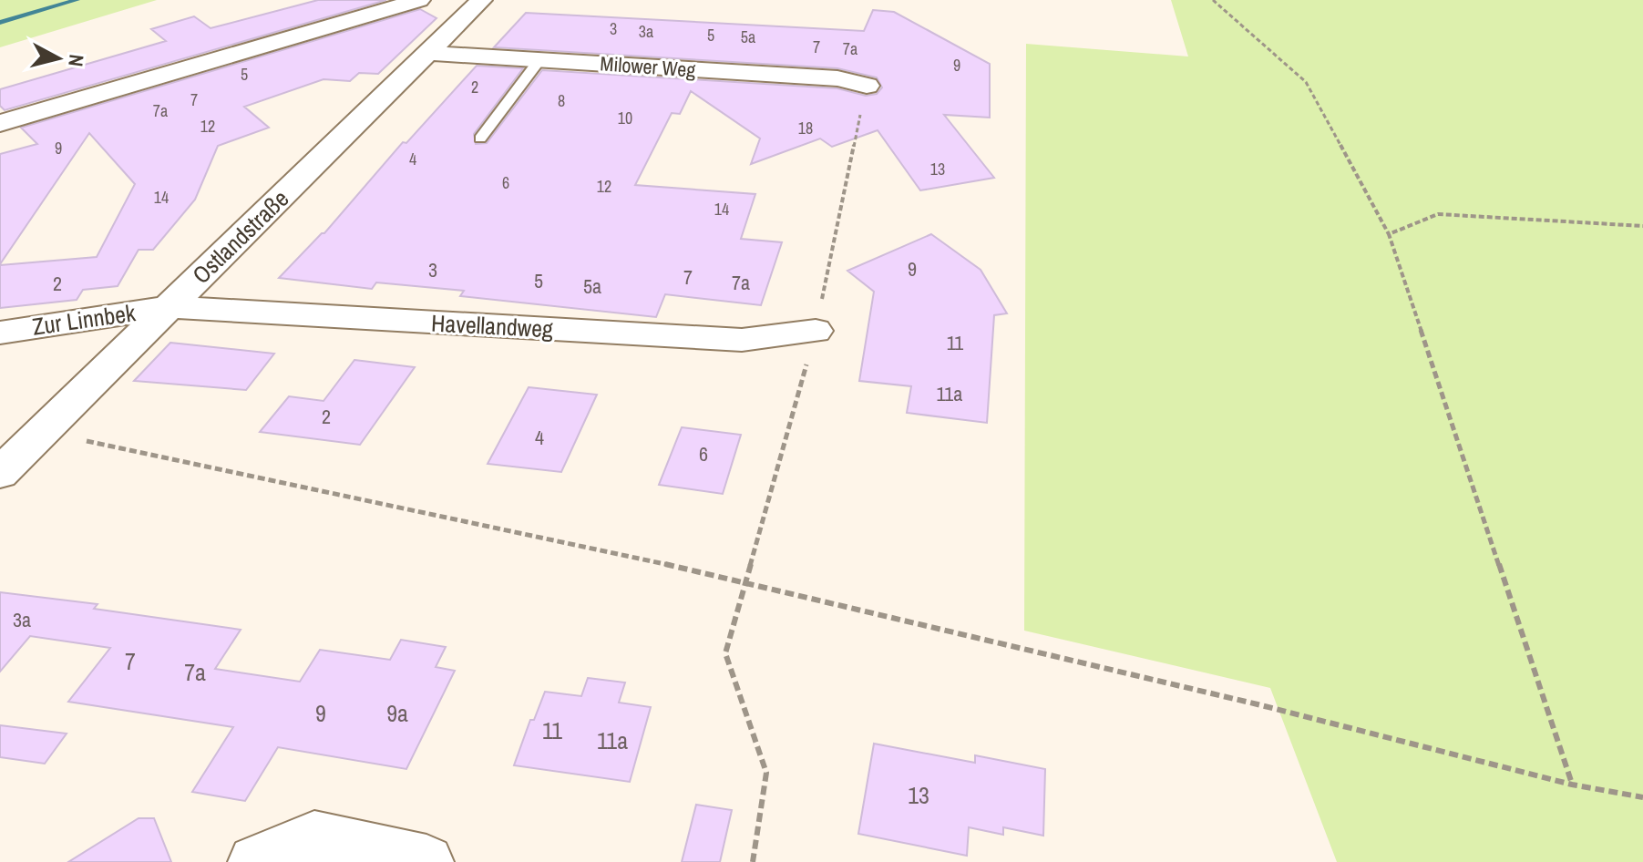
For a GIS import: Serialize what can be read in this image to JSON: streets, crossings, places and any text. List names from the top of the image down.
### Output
{
  "streets": {
    "street": [
      "Milower Weg",
      "Ostlandstraße",
      "Zur Linnbek",
      "Havellandweg"
    ]
  },
  "crossings": [
    ["Milower Weg", "Ostlandstraße"],
    ["Ostlandstraße", "Zur Linnbek"],
    ["Ostlandstraße", "Havellandweg"],
    ["Zur Linnbek", "Havellandweg"]
  ],
  "house_numbers": [
    "3",
    "3a",
    "5",
    "5a",
    "7",
    "7a",
    "9",
    "5",
    "2",
    "7",
    "8",
    "7a",
    "10",
    "12",
    "18",
    "9",
    "4",
    "13",
    "6",
    "12",
    "14",
    "14",
    "9",
    "3",
    "7",
    "5",
    "7a",
    "2",
    "5a",
    "11",
    "11a",
    "2",
    "4",
    "6",
    "3a",
    "7",
    "7a",
    "9",
    "9a",
    "11",
    "11a",
    "13"
  ],
  "north": "right"
}
